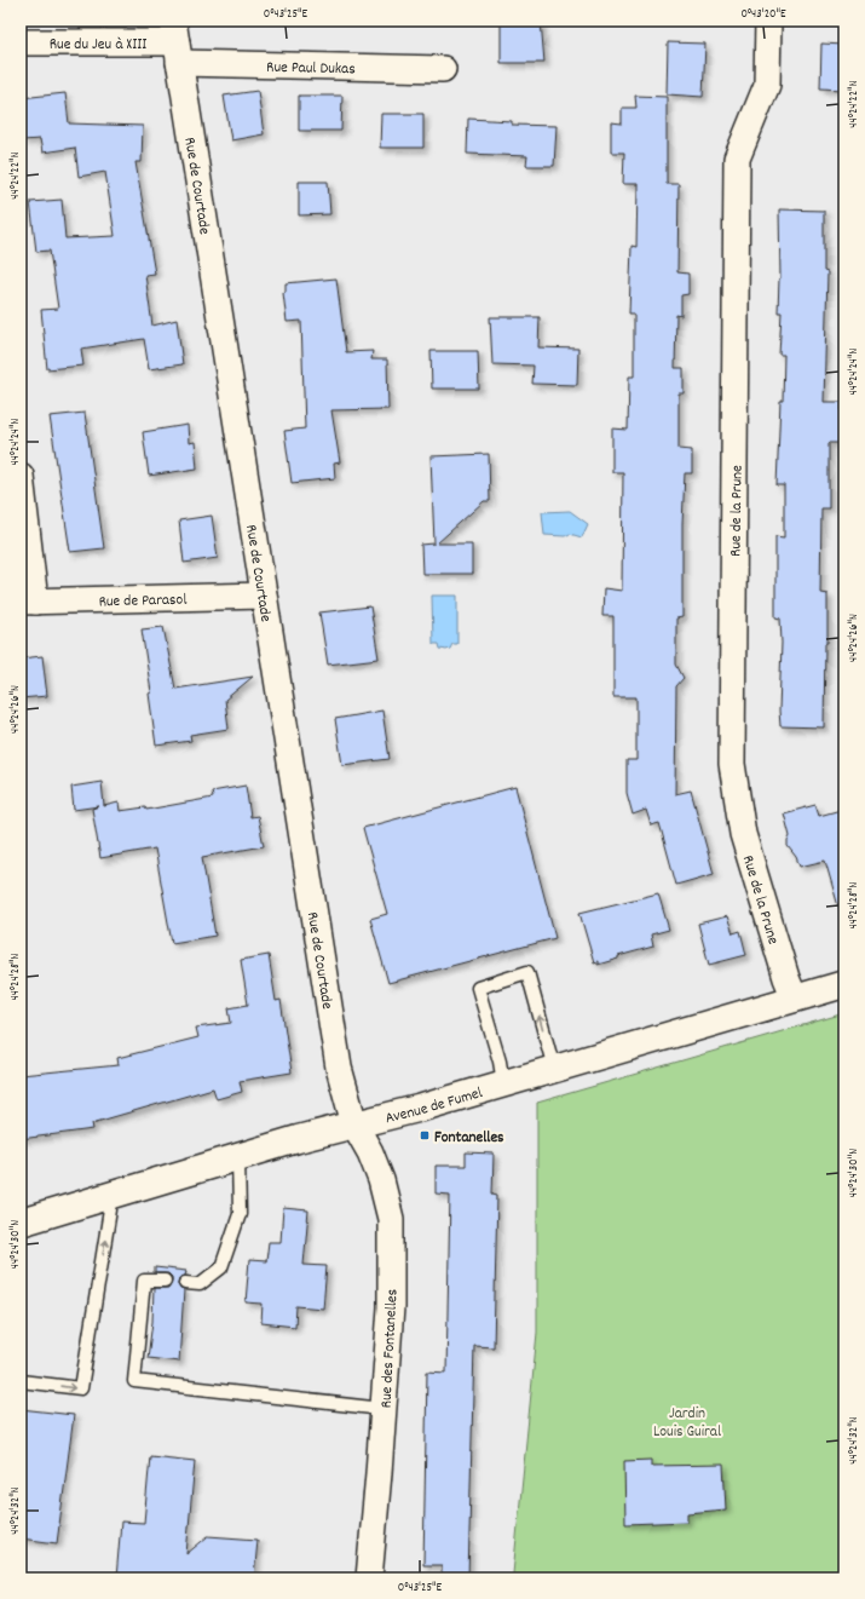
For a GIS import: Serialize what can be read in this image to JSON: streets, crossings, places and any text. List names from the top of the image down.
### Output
{
  "streets": {
    "main road": ["Avenue de Fumel"],
    "street": [
      "Rue du Jeu à XIII",
      "Rue Paul Dukas",
      "Rue de Courtade",
      "Rue de la Prune",
      "Rue de Parasol",
      "Rue des Fontanelles"
    ]
  },
  "crossings": [
    ["Rue du Jeu à XIII", "Rue Paul Dukas"],
    ["Rue du Jeu à XIII", "Rue de Courtade"],
    ["Rue Paul Dukas", "Rue de Courtade"],
    ["Rue de Courtade", "Rue de Parasol"],
    ["Rue de Courtade", "Avenue de Fumel"],
    ["Rue de Courtade", "Rue des Fontanelles"],
    ["Rue de la Prune", "Avenue de Fumel"],
    ["Avenue de Fumel", "Rue des Fontanelles"]
  ],
  "parks": ["Jardin Louis Guiral"],
  "places": {
    "transit": ["Fontanelles"]
  },
  "coordinates": [
    "0°43'25\"E",
    "0°43'20\"E",
    "44°24'22\"N",
    "44°24'24\"N",
    "44°24'26\"N",
    "44°24'28\"N",
    "44°24'30\"N",
    "44°24'32\"N"
  ]
}
